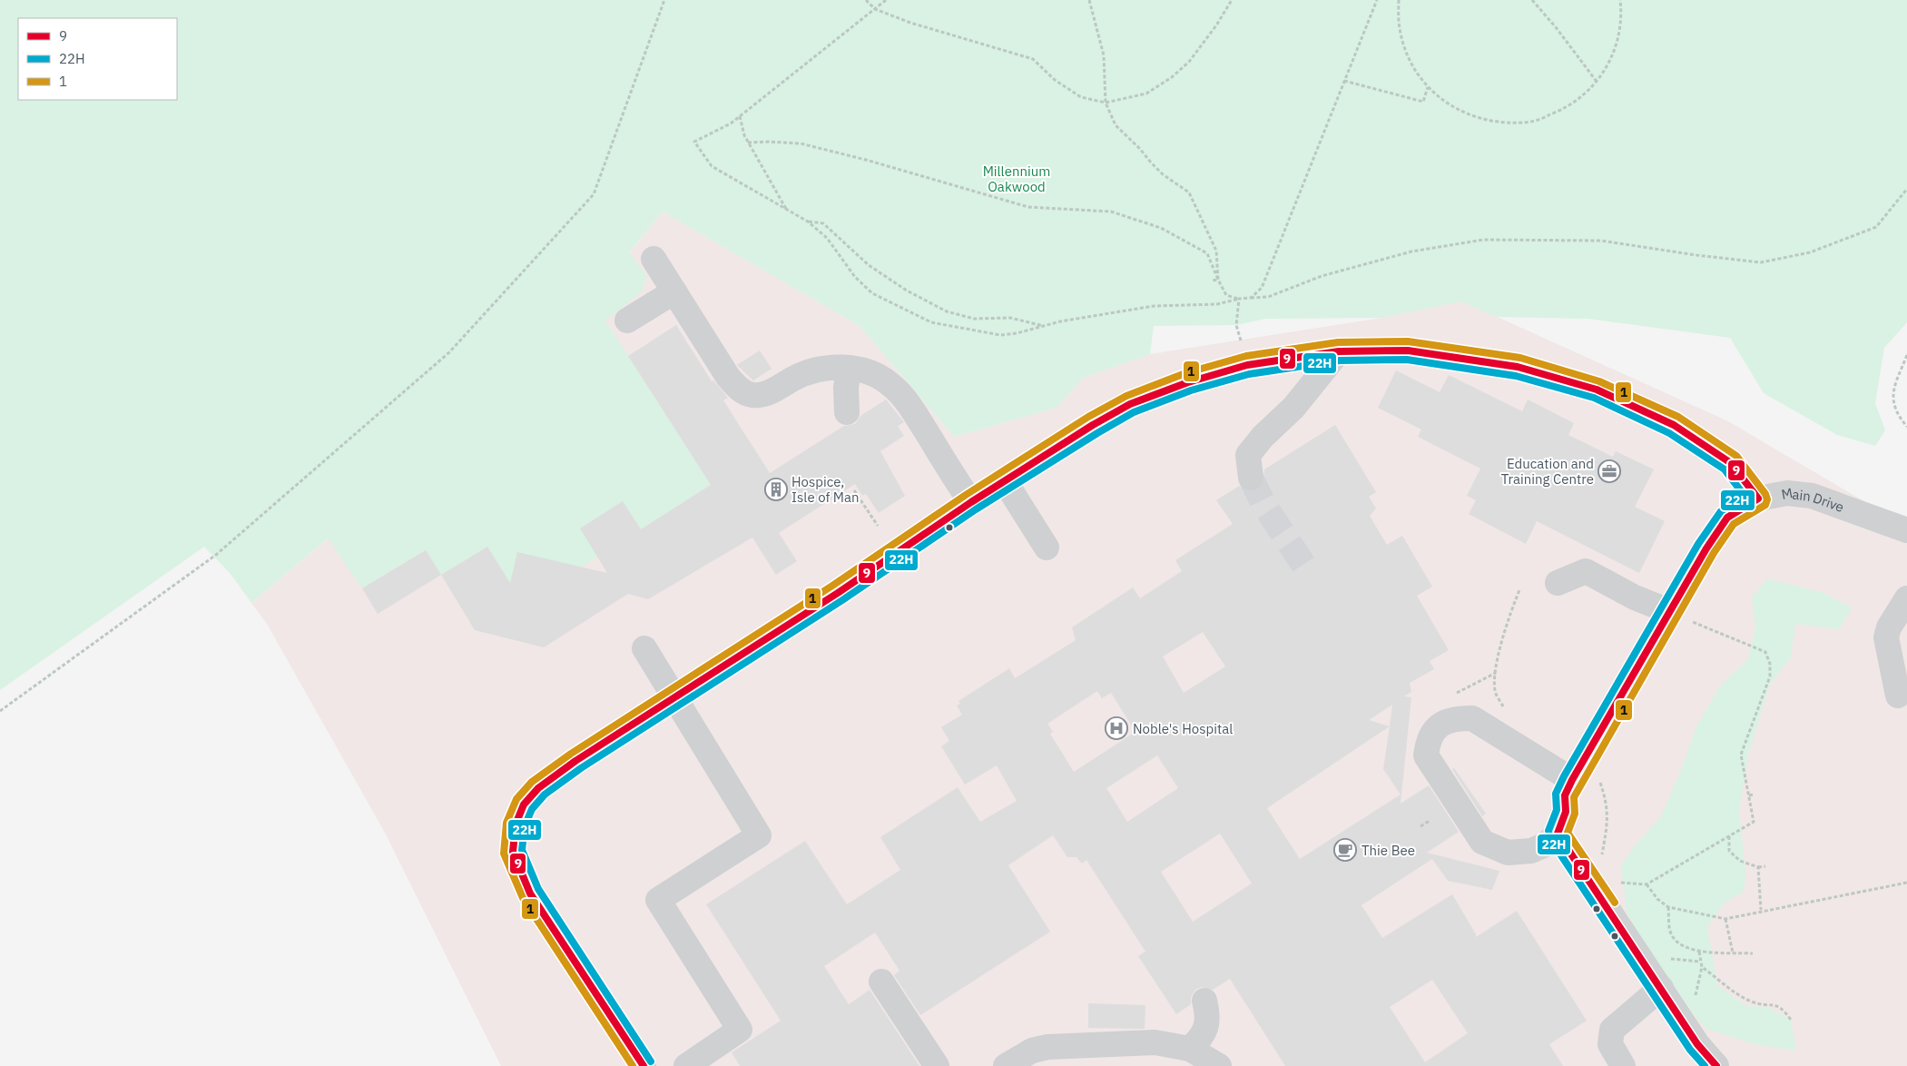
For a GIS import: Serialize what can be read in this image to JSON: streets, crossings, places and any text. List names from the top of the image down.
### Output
{
  "streets": {
    "street": ["Main Drive"]
  },
  "parks": ["Millennium Oakwood"],
  "places": {
    "office": ["Education and Training Centre"],
    "building": ["Hospice, Isle of Man"],
    "hospital": ["Noble's Hospital"],
    "cafe": ["Thie Bee"]
  },
  "lines": ["transit line 1", "transit line 9", "transit line 22H"],
  "legend": ["9", "22H", "1"]
}
